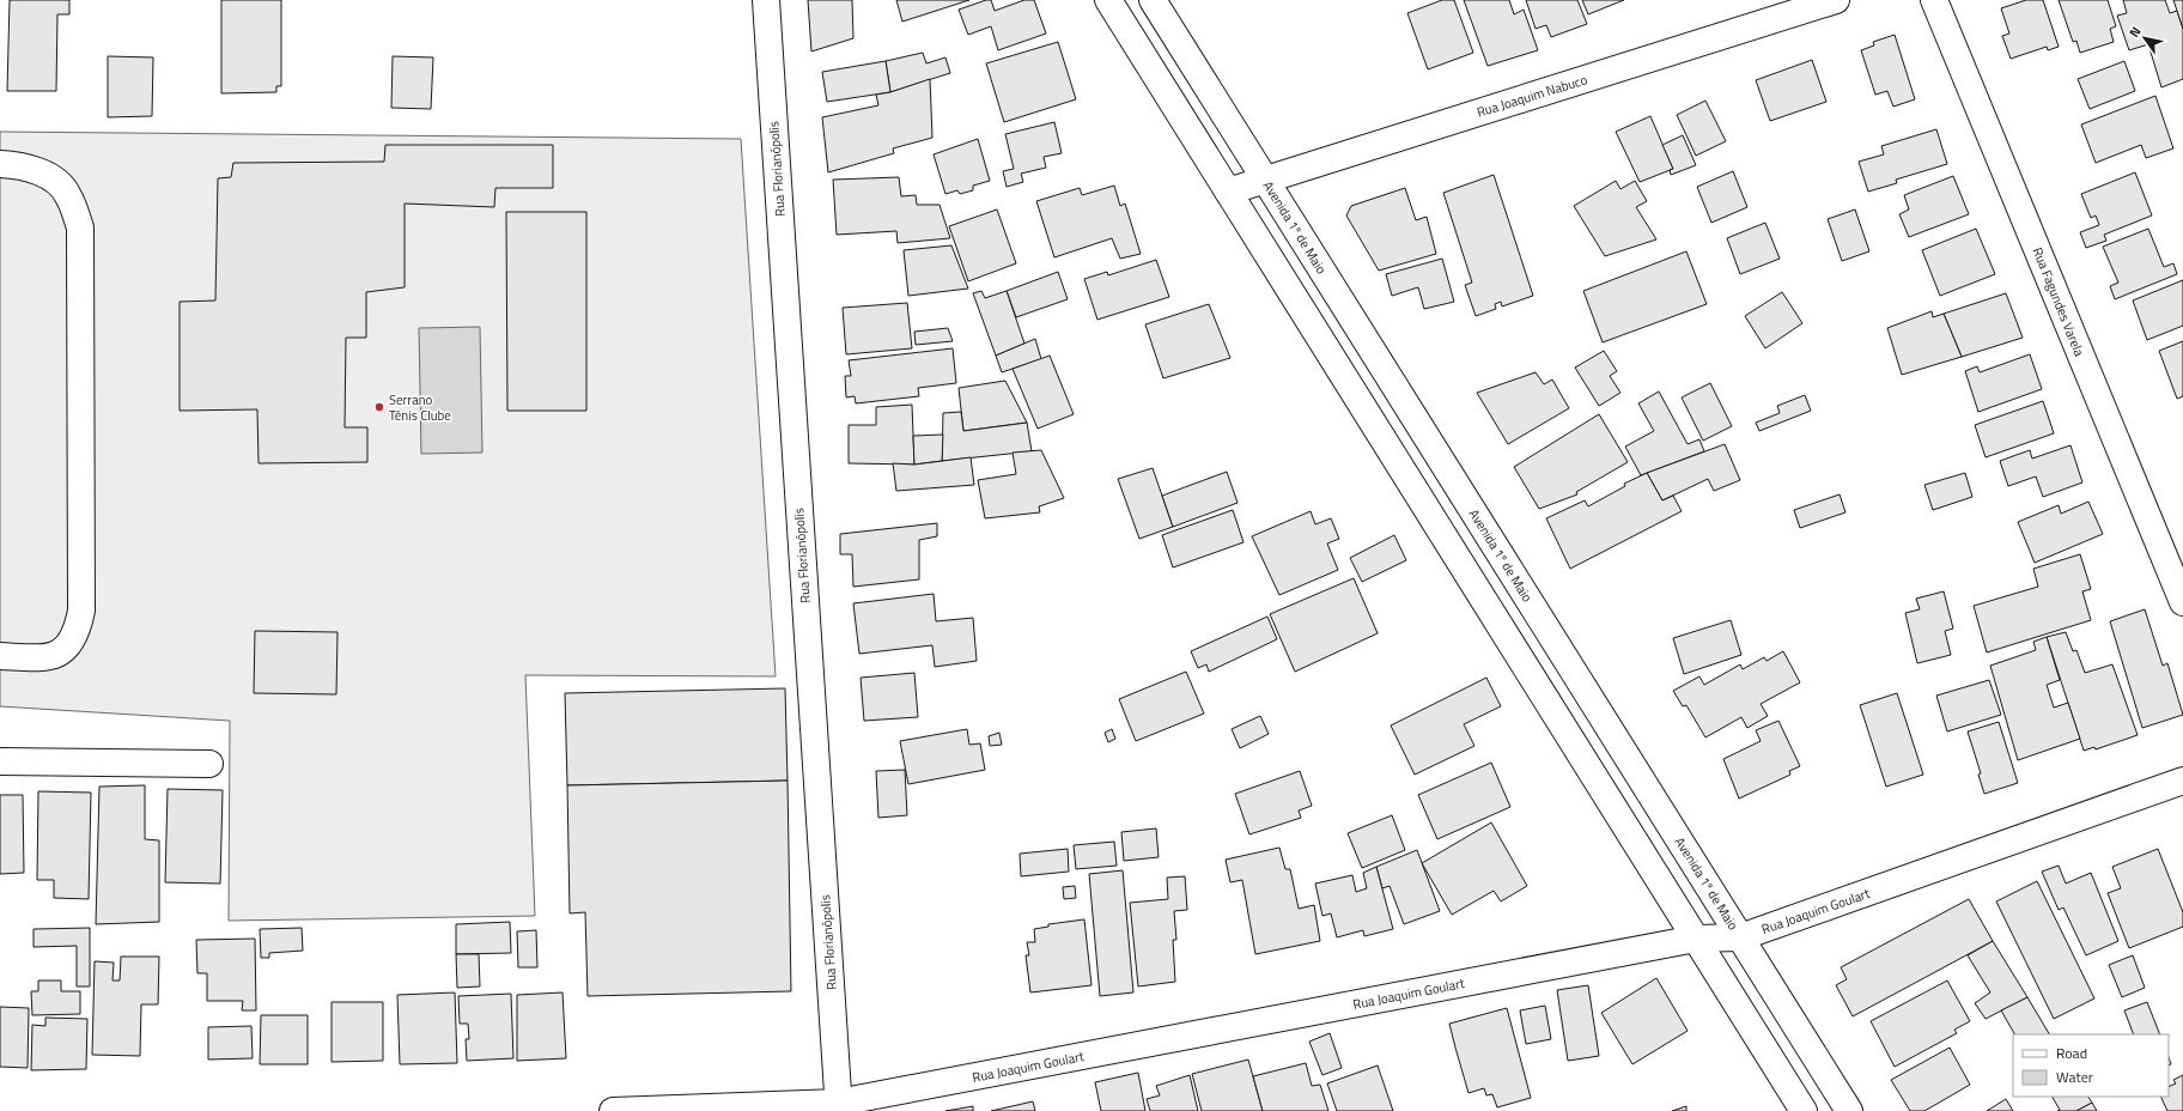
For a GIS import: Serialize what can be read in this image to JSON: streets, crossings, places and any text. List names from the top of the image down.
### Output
{
  "streets": {
    "street": [
      "Rua Joaquim Nabuco",
      "Rua Florianópolis",
      "Avenida 1º de Maio",
      "Rua Fagundes Varela",
      "Rua Joaquim Goulart"
    ]
  },
  "crossings": [
    ["Rua Joaquim Nabuco", "Avenida 1º de Maio"],
    ["Rua Florianópolis", "Rua Joaquim Goulart"],
    ["Avenida 1º de Maio", "Rua Joaquim Goulart"]
  ],
  "places": ["Serrano Tênis Clube"],
  "legend": ["Road", "Water"],
  "north": "top left"
}
